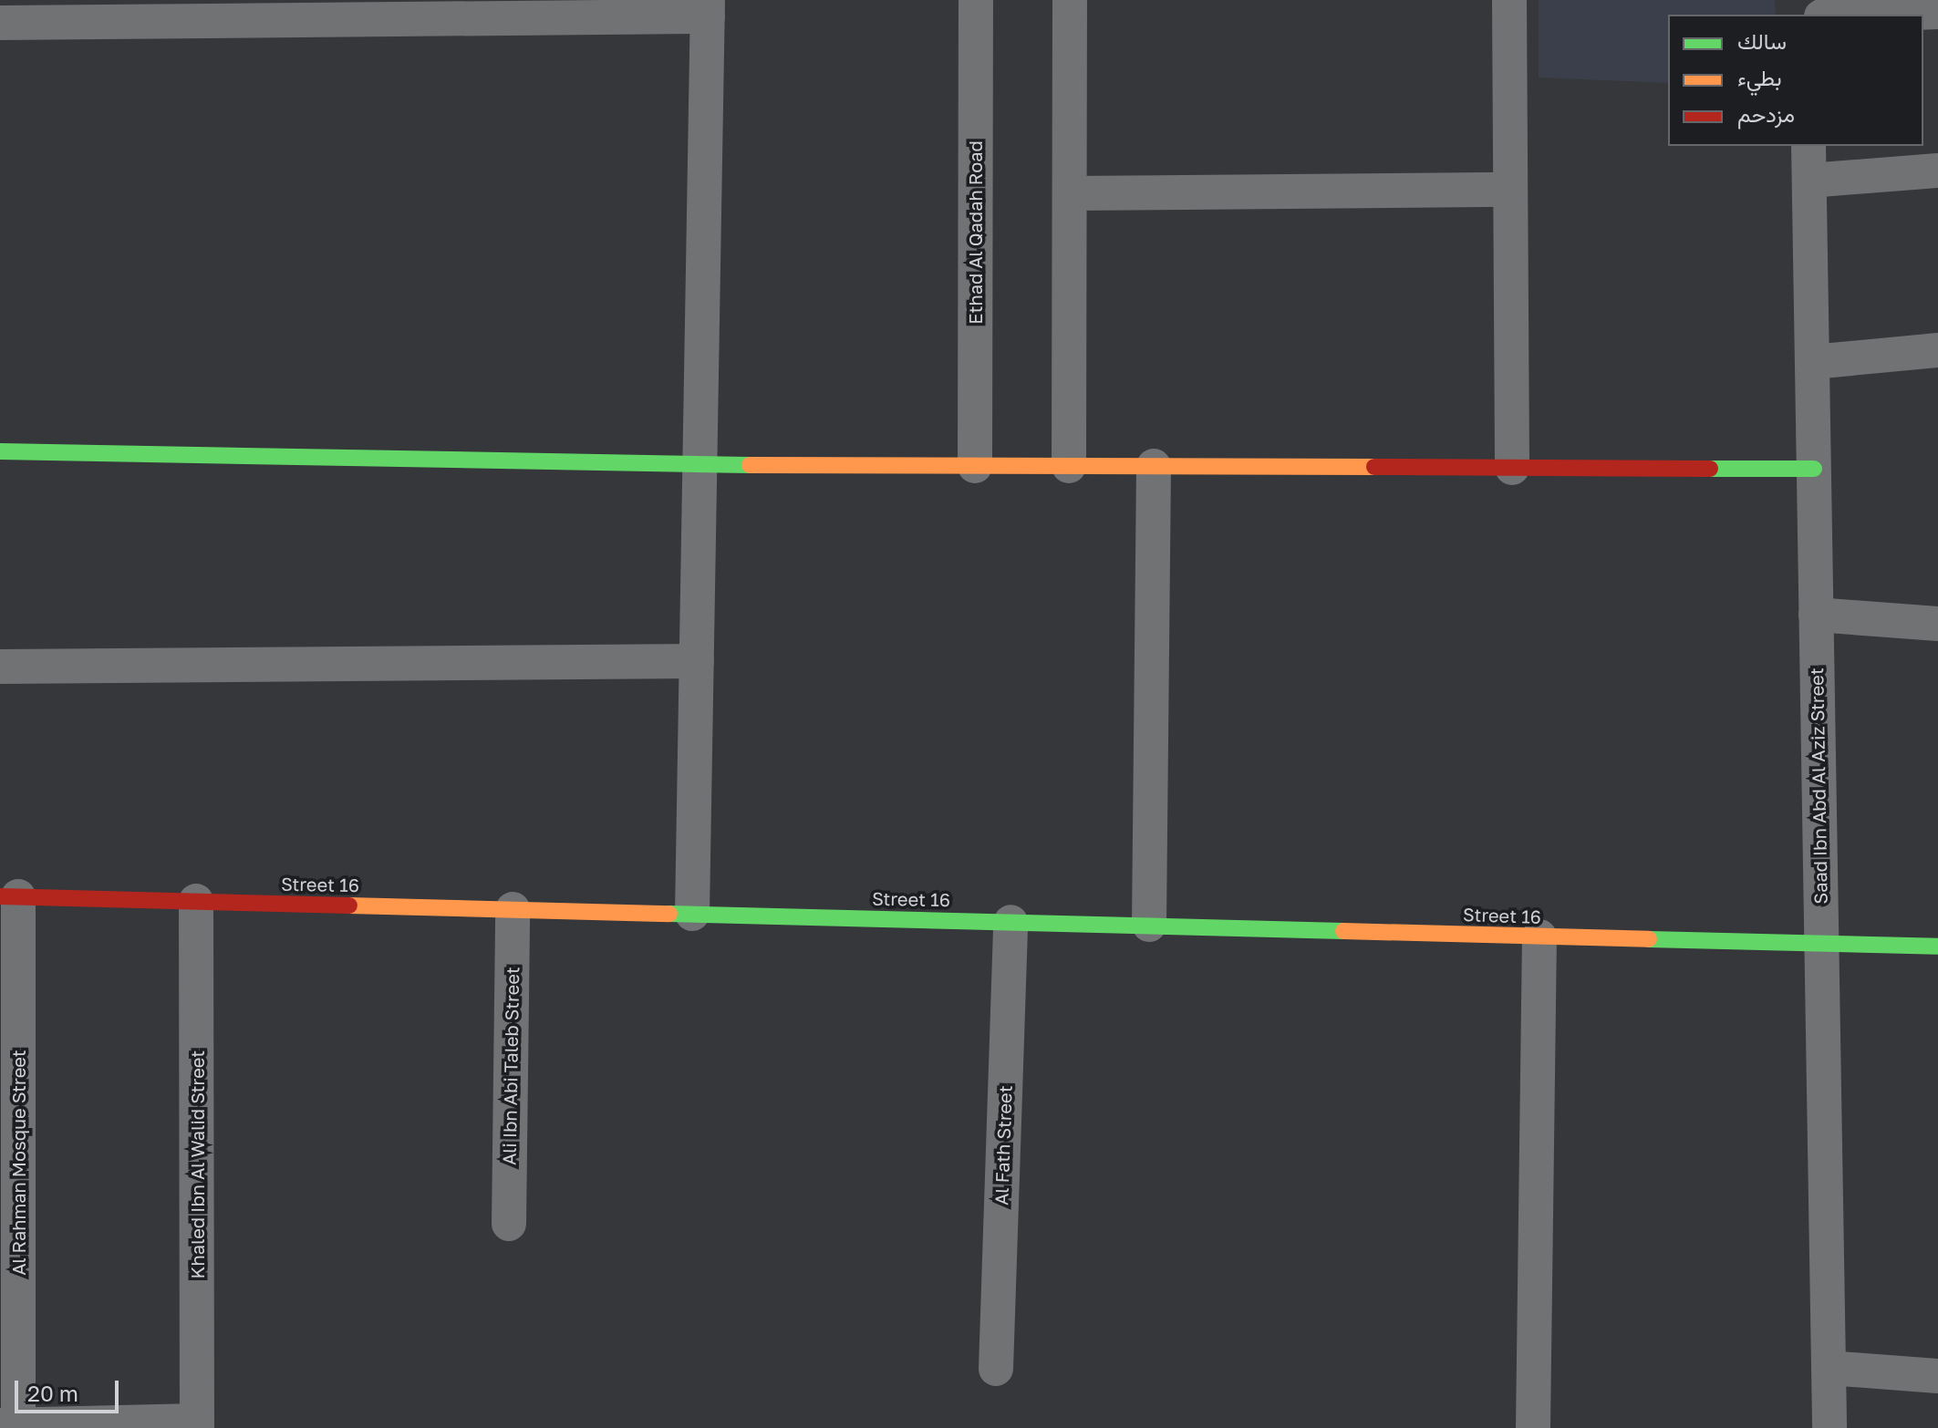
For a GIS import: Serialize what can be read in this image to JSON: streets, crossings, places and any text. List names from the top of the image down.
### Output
{
  "streets": {
    "street": [
      "Ethad Al Qadah Road",
      "Saad Ibn Abd Al Aziz Street",
      "Street 16",
      "Ali Ibn Abi Taleb Street",
      "Al Fath Street",
      "Al Rahman Mosque Street",
      "Khaled Ibn Al Walid Street"
    ]
  },
  "crossings": [
    ["Saad Ibn Abd Al Aziz Street", "Street 16"],
    ["Street 16", "Ali Ibn Abi Taleb Street"],
    ["Street 16", "Al Fath Street"],
    ["Street 16", "Al Rahman Mosque Street"],
    ["Street 16", "Khaled Ibn Al Walid Street"]
  ],
  "legend": ["سالك", "بطيء", "مزدحم"],
  "scale_bar": "20 m"
}
